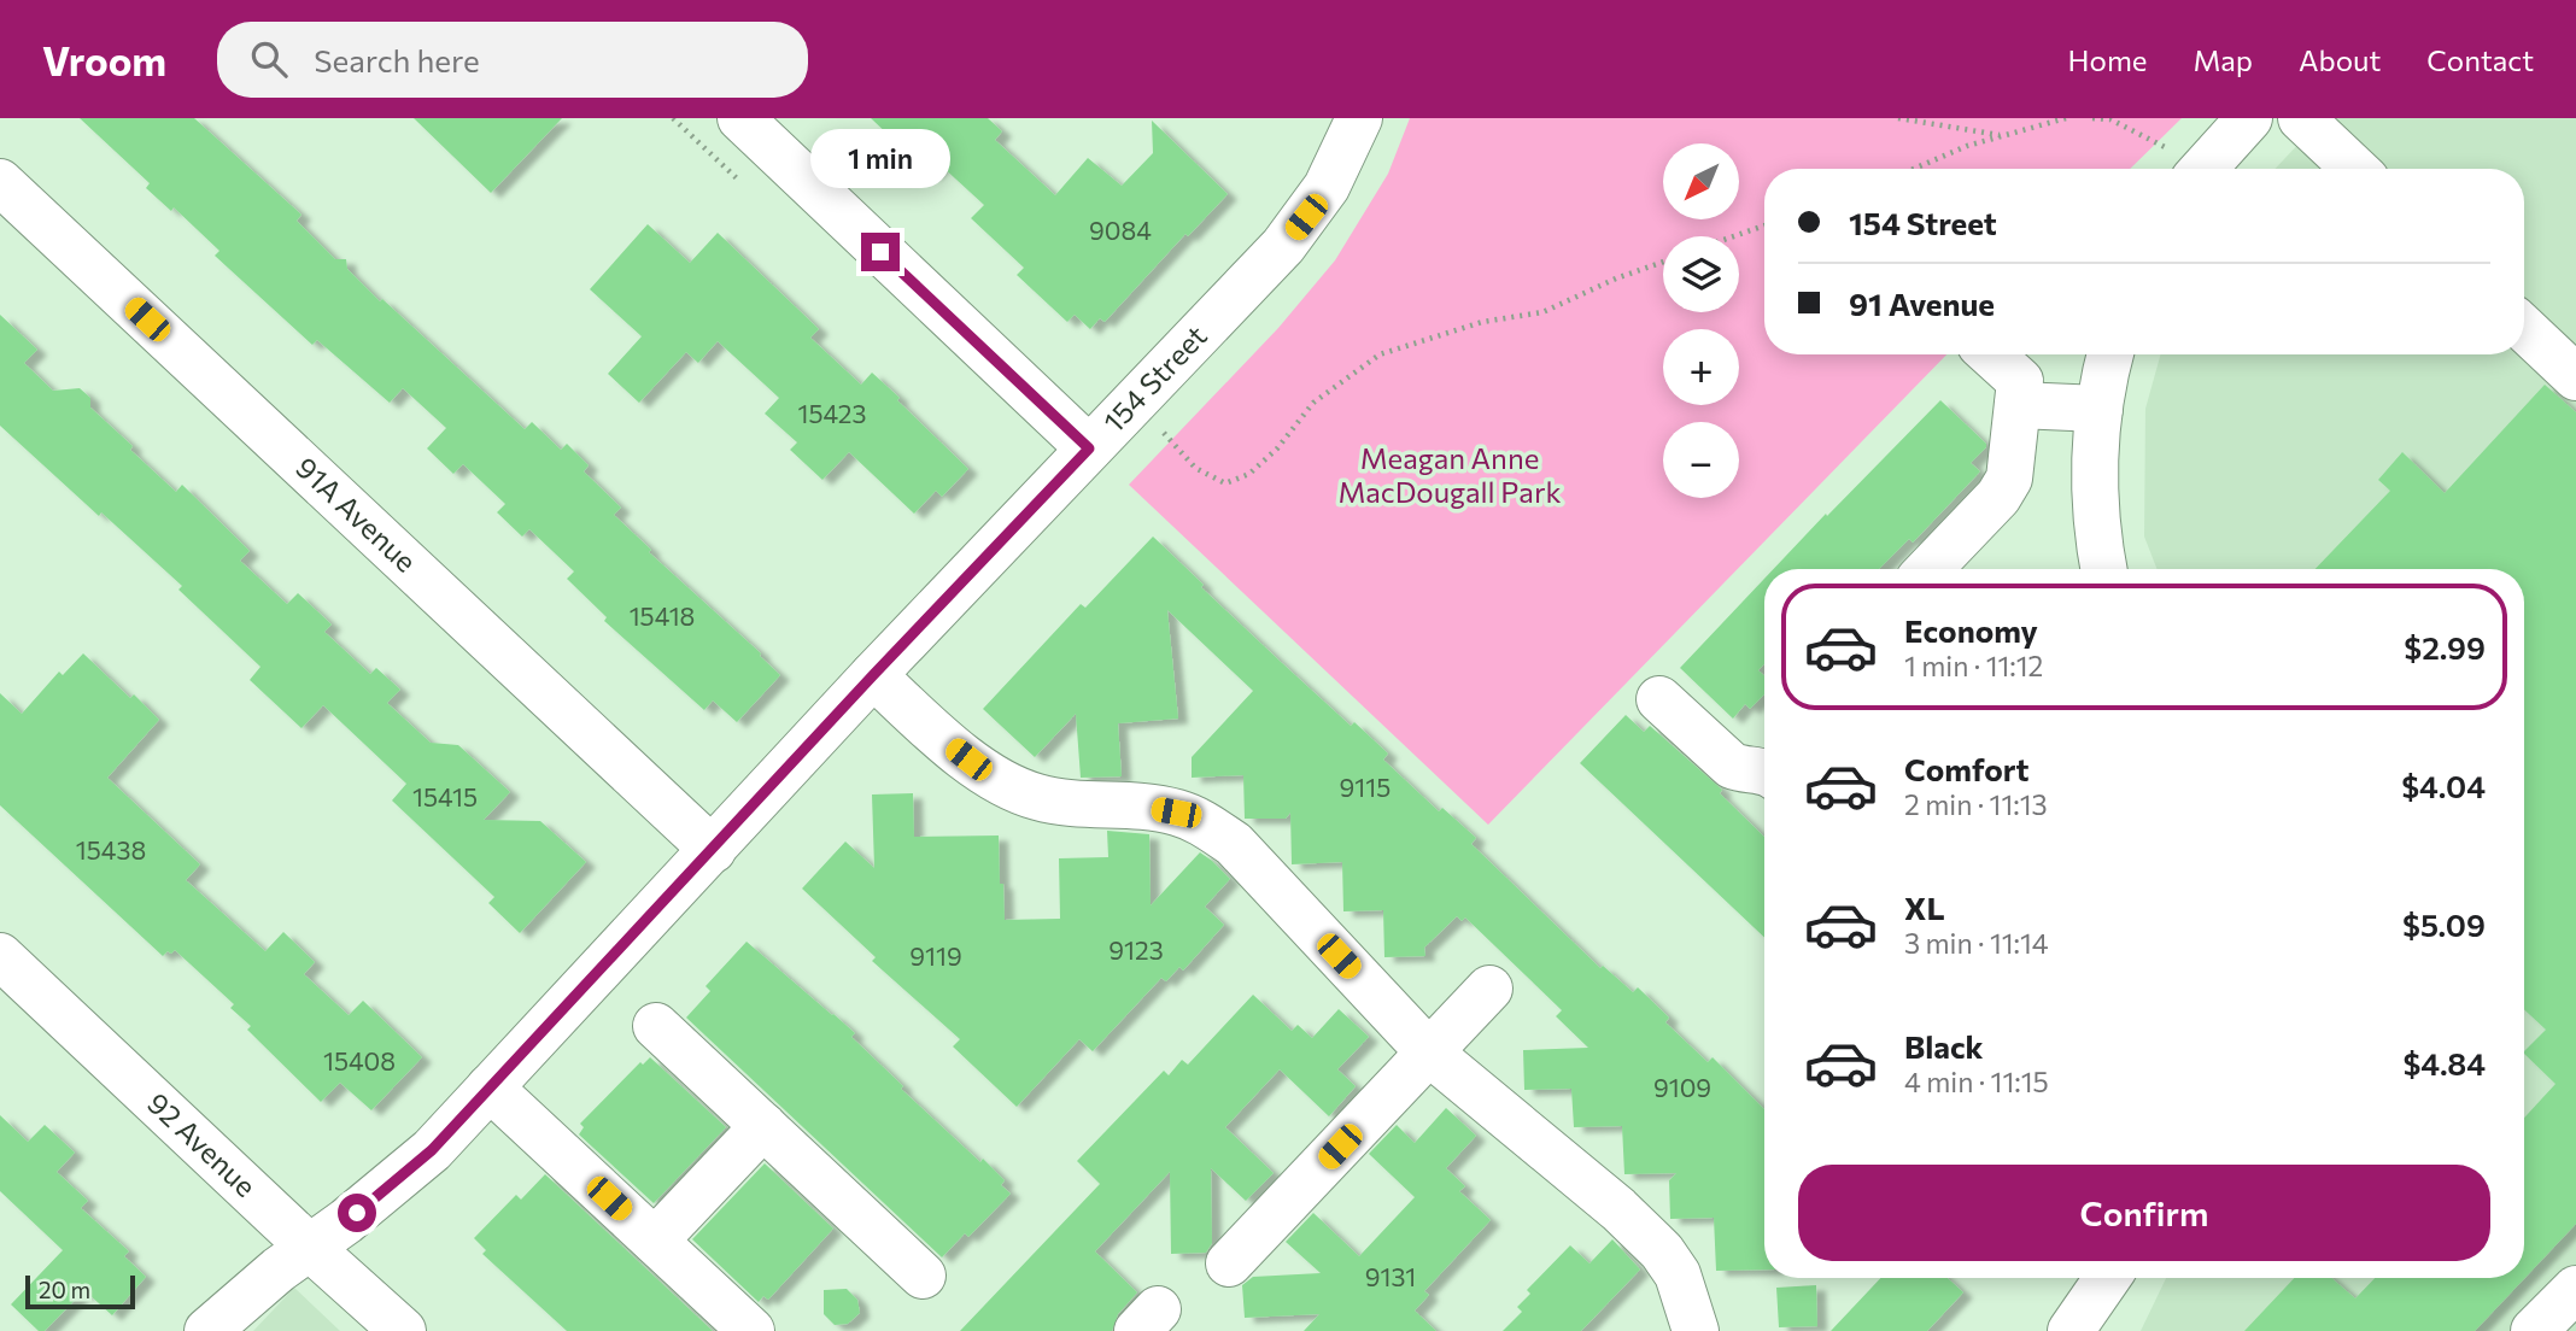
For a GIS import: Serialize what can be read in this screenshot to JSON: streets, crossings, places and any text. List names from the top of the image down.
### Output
{
  "streets": {
    "street": ["154 Street", "91A Avenue", "92 Avenue"]
  },
  "crossings": [
    ["154 Street", "91A Avenue"],
    ["154 Street", "92 Avenue"]
  ],
  "parks": ["Meagan Anne MacDougall Park"],
  "house_numbers": [
    "9084",
    "15423",
    "15418",
    "9115",
    "15415",
    "15438",
    "9123",
    "9119",
    "15408",
    "9109",
    "9131"
  ],
  "scale_bar": "20 m",
  "north": "bottom left",
  "page": {
    "header": "Vroom",
    "search": "Search here",
    "nav": [
      "Home",
      "Map",
      "About",
      "Contact"
    ],
    "bubble": "1 min",
    "map_buttons": ["+", "−"],
    "banner": ["154 Street", "91 Avenue"],
    "list": [
      {
        "name": "Economy",
        "note": "1 min · 11:12",
        "value": "$2.99"
      },
      {
        "name": "Comfort",
        "note": "2 min · 11:13",
        "value": "$4.04"
      },
      {
        "name": "XL",
        "note": "3 min · 11:14",
        "value": "$5.09"
      },
      {
        "name": "Black",
        "note": "4 min · 11:15",
        "value": "$4.84"
      }
    ],
    "buttons": "Confirm",
    "scale": "20 m"
  }
}
